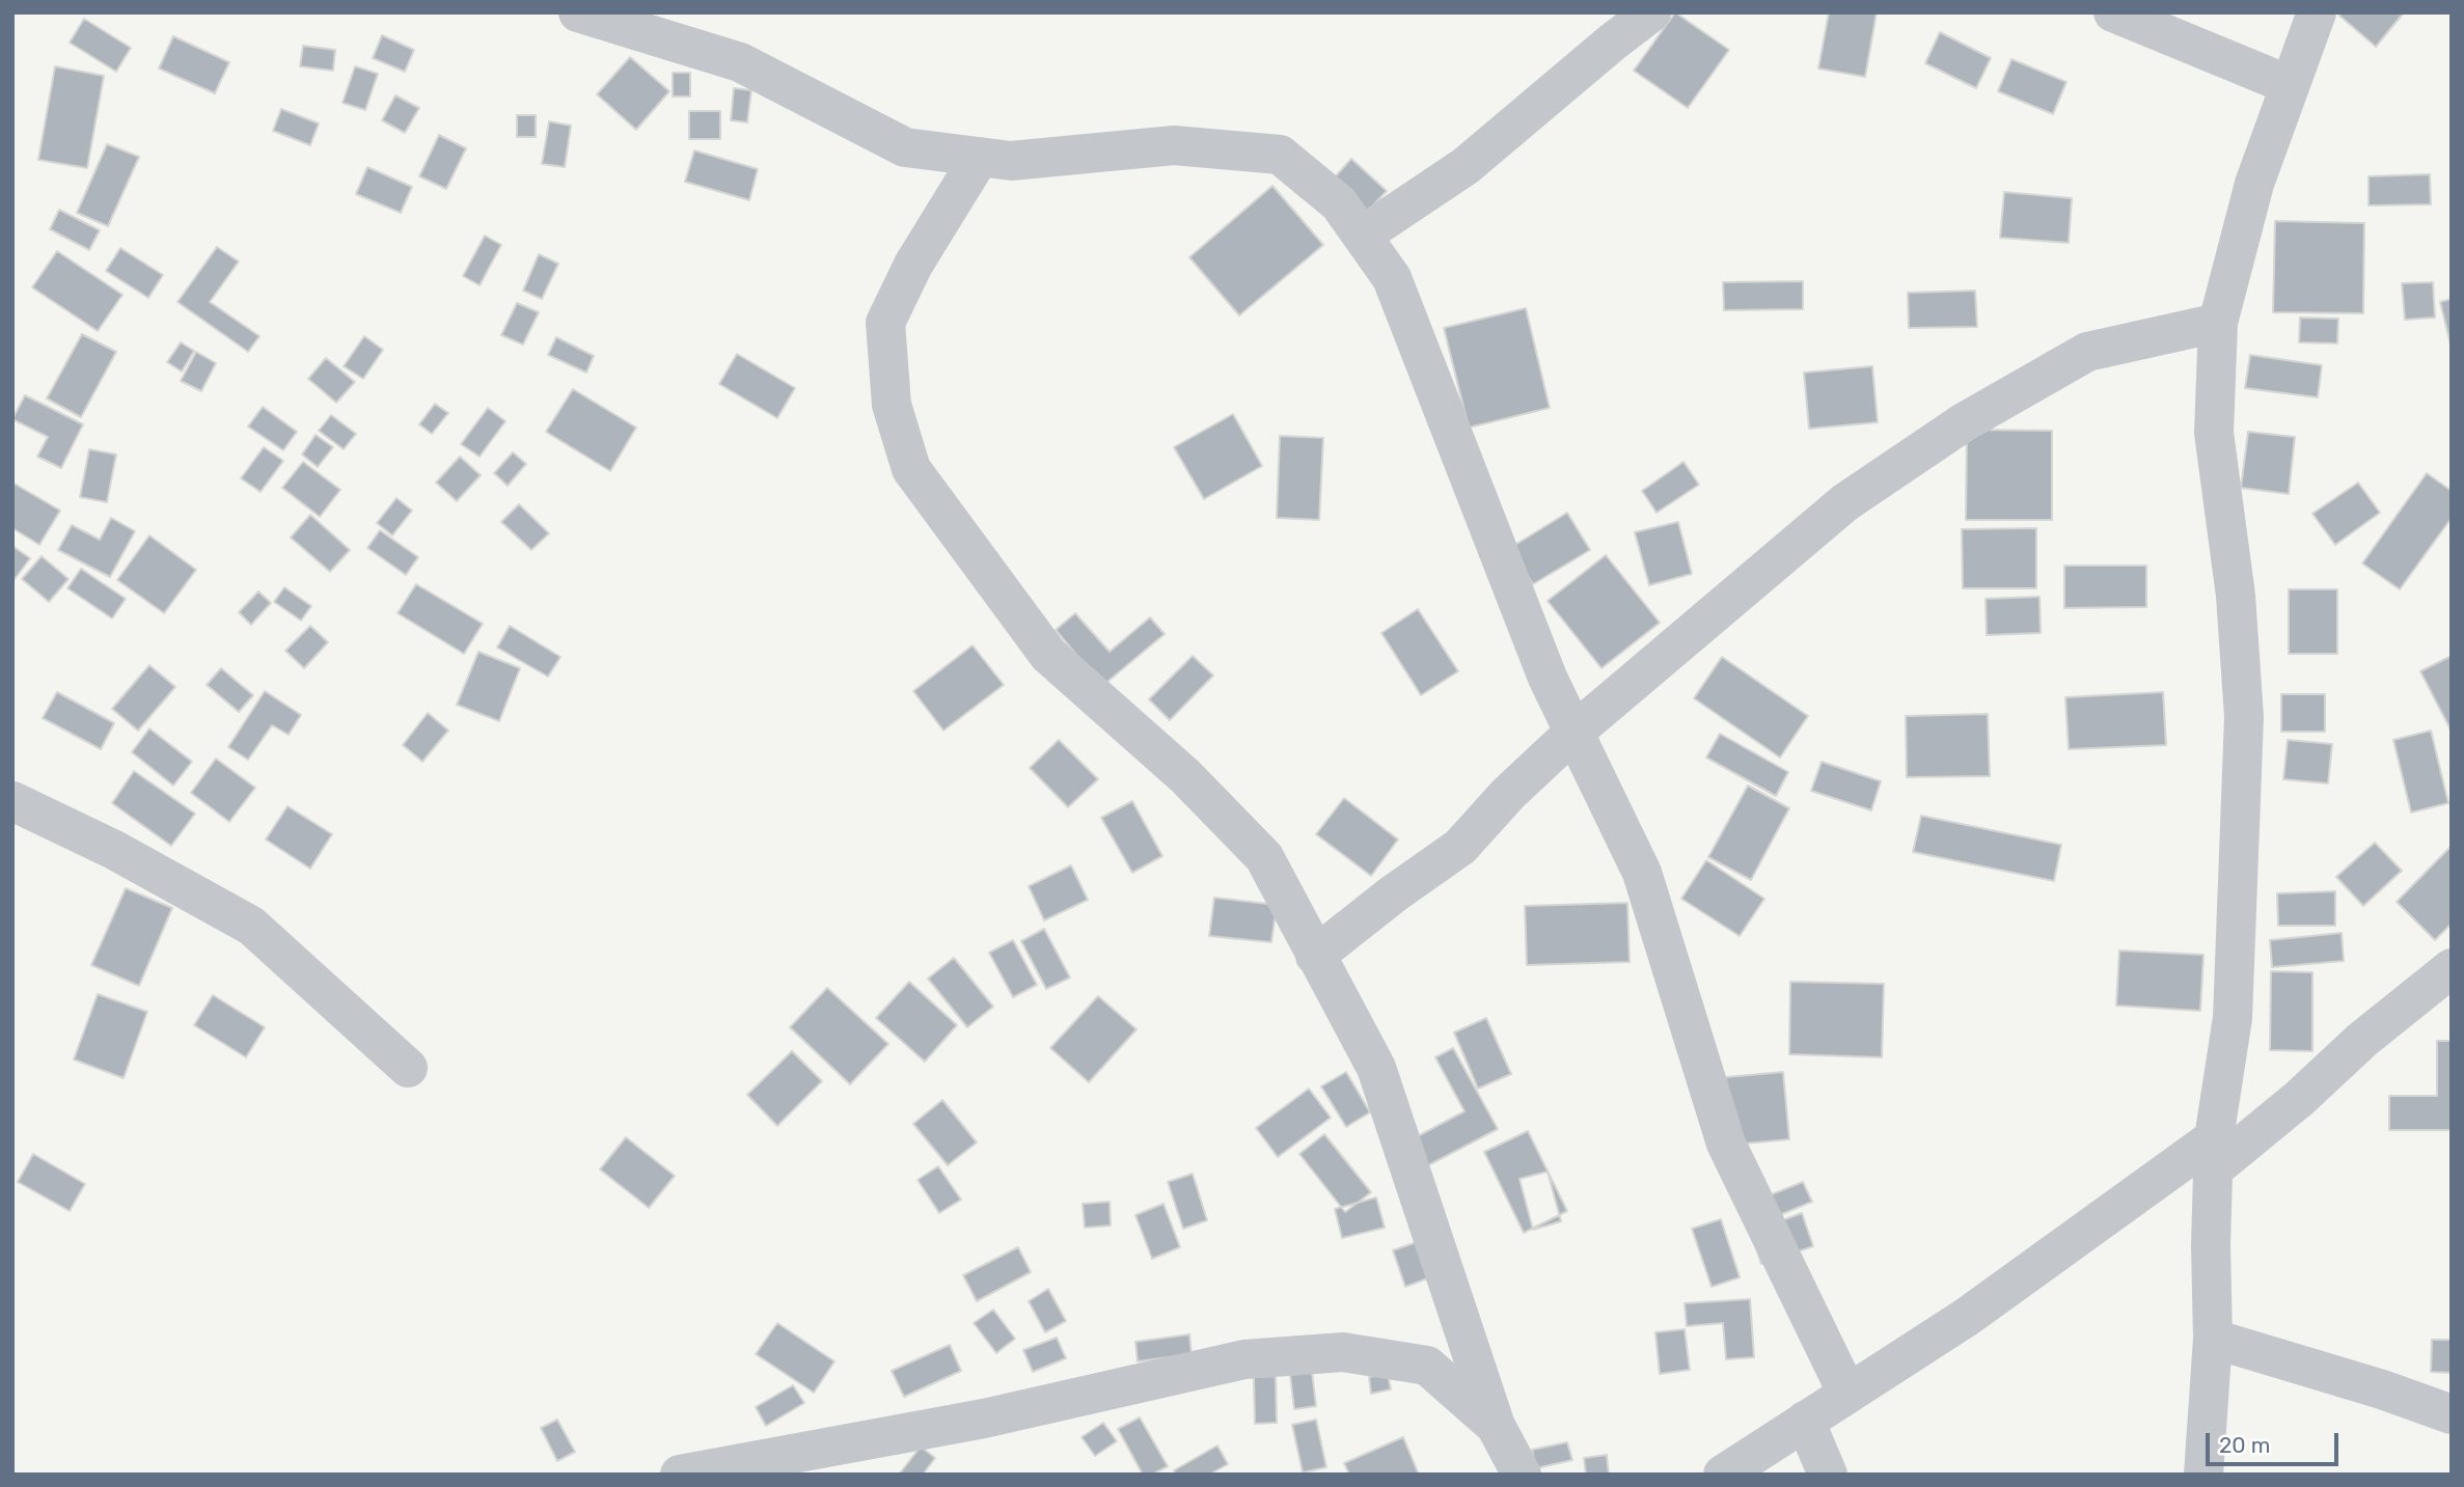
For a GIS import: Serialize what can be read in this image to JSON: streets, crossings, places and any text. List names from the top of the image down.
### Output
{
  "scale_bar": "20 m"
}
